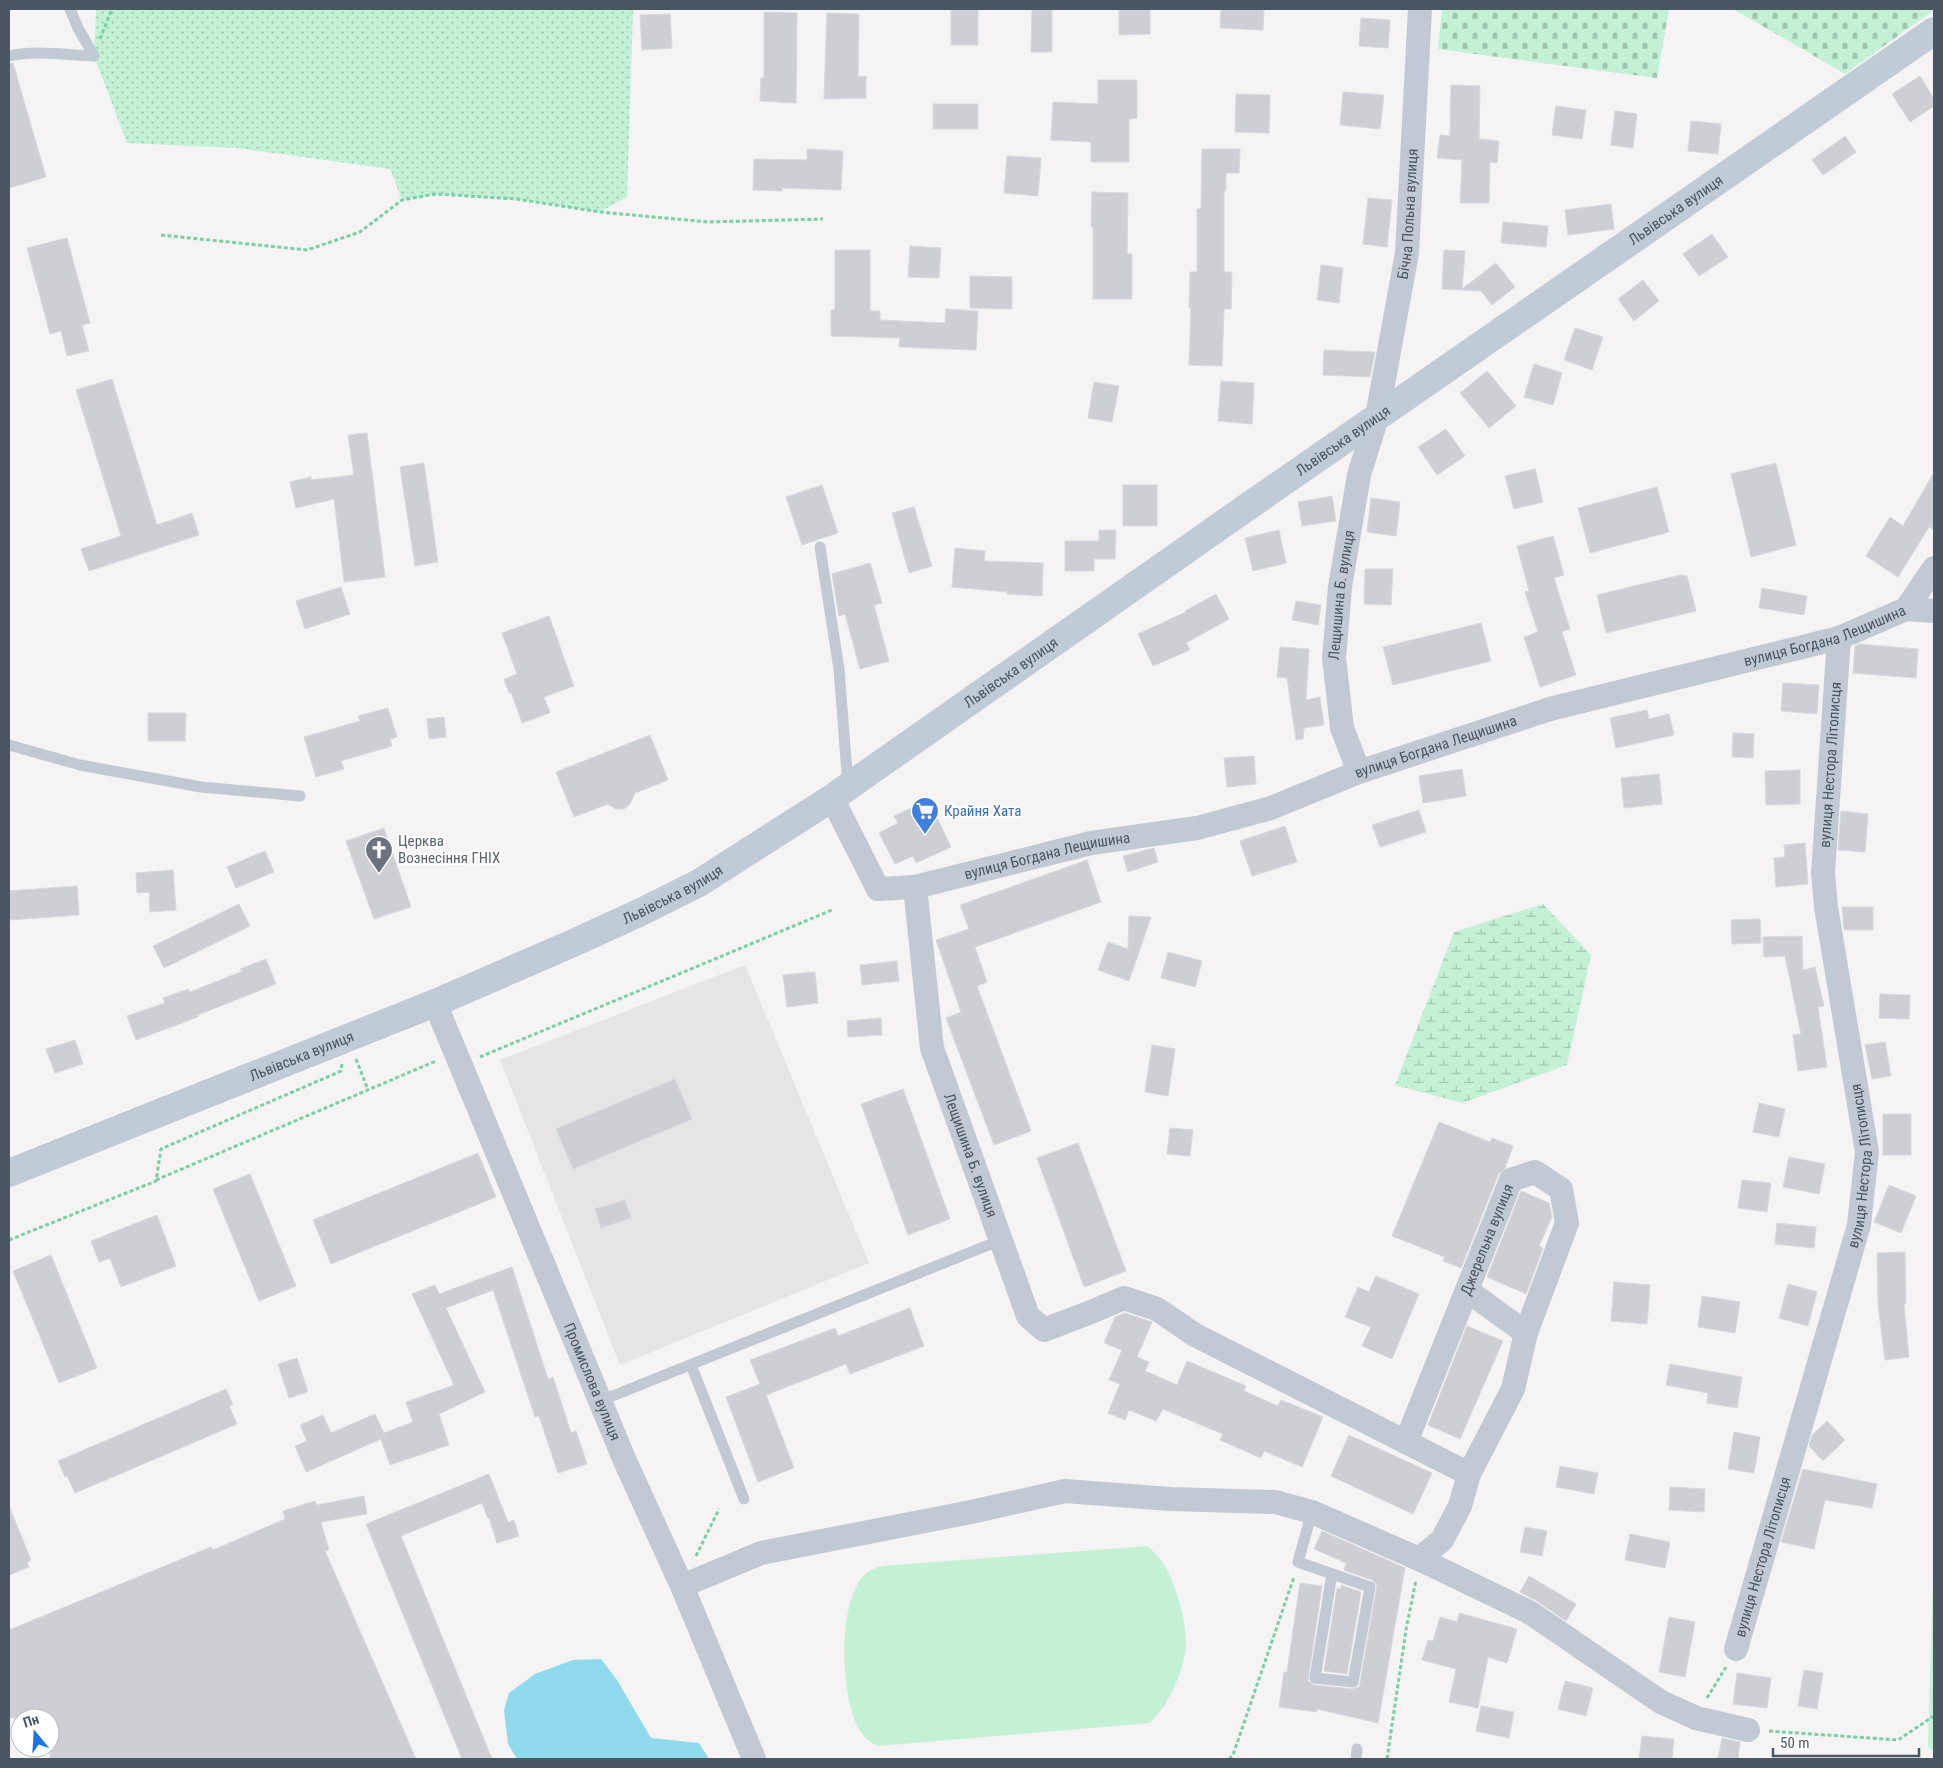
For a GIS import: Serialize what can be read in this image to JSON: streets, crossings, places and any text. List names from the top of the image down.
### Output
{
  "streets": {
    "main road": ["Львівська вулиця"],
    "street": [
      "Бічна Польна вулиця",
      "Лещишина Б. вулиця",
      "вулиця Богдана Лещишина",
      "вулиця Нестора Літописця",
      "Джерельна вулиця",
      "Промислова вулиця"
    ]
  },
  "crossings": [
    ["Львівська вулиця", "Бічна Польна вулиця"],
    ["Львівська вулиця", "Лещишина Б. вулиця"],
    ["Львівська вулиця", "Промислова вулиця"],
    ["Бічна Польна вулиця", "Лещишина Б. вулиця"],
    ["Лещишина Б. вулиця", "вулиця Богдана Лещишина"],
    ["Лещишина Б. вулиця", "Джерельна вулиця"],
    ["вулиця Богдана Лещишина", "вулиця Нестора Літописця"]
  ],
  "places": {
    "supermarket": ["Крайня Хата"],
    "church": ["Церква Вознесіння ГНІХ"]
  },
  "scale_bar": "50 m",
  "north": "top"
}
